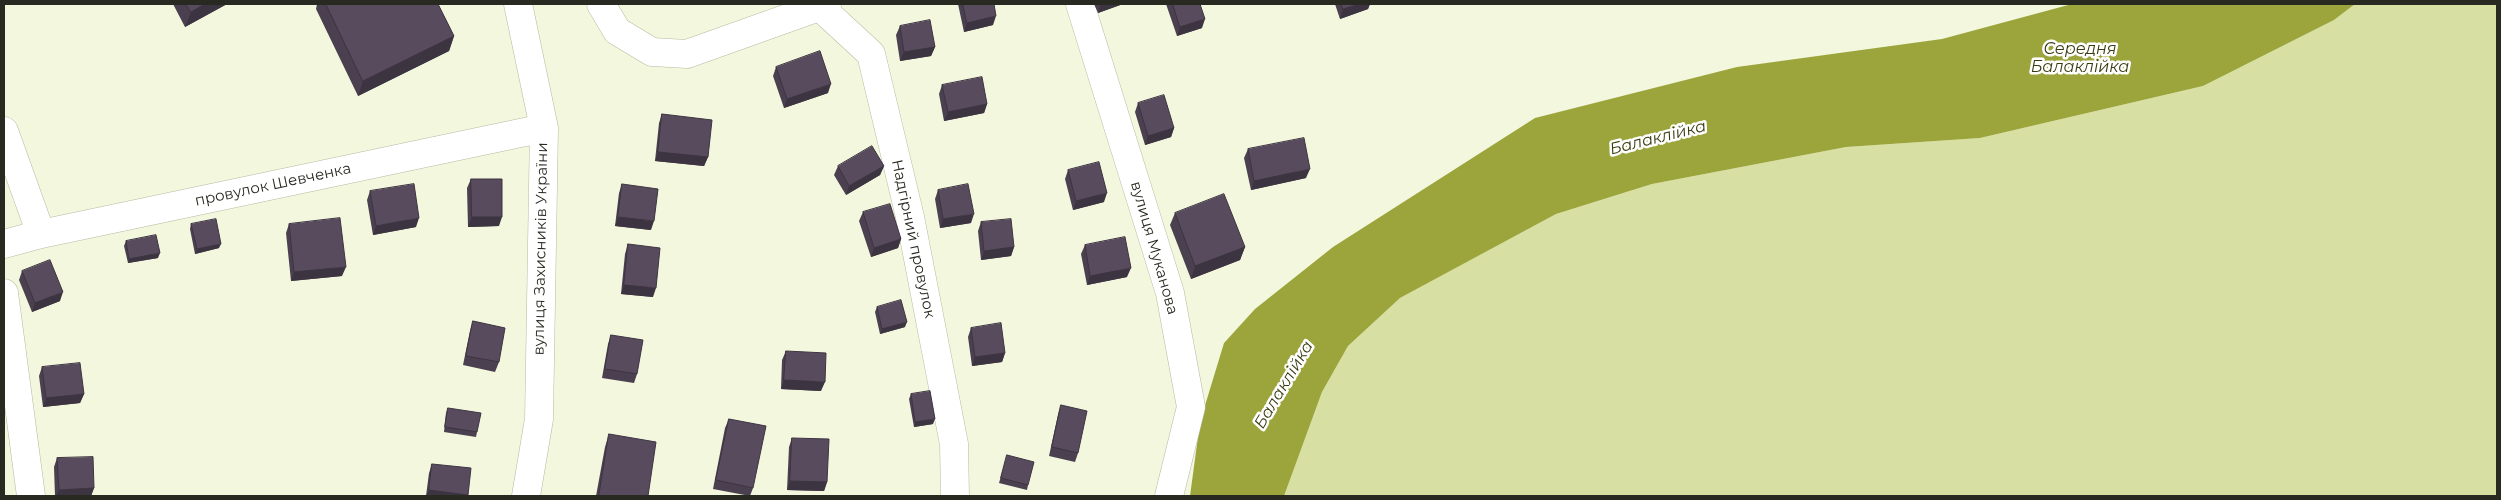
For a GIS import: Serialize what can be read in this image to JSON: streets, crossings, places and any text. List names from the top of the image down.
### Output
{
  "streets": {
    "street": [
      "провулок Шевченка",
      "Надгірний провулок",
      "вулиця Муканова",
      "вулиця Захисників України"
    ]
  },
  "crossings": [
    ["провулок Шевченка", "вулиця Захисників України"]
  ],
  "water": ["Середня Балаклійка", "Балаклійка"]
}
